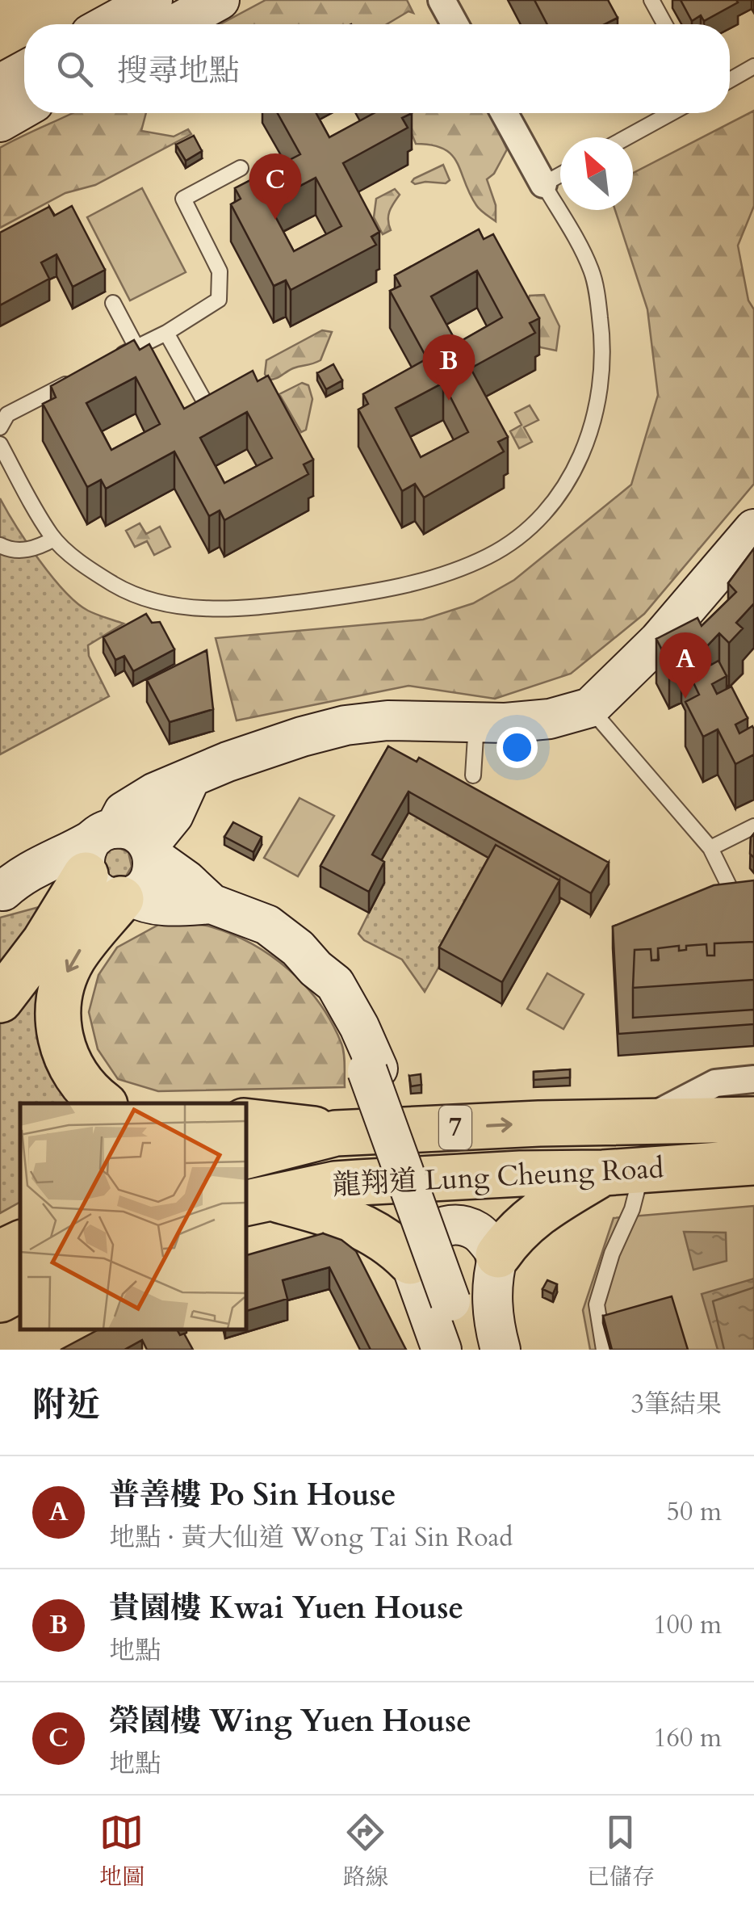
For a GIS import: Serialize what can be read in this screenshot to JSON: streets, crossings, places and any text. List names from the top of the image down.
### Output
{
  "streets": {
    "highway": ["7", "龍翔道 Lung Cheung Road"]
  },
  "north": "top left",
  "page": {
    "search": "搜尋地點",
    "pins": ["C", "B", "A"],
    "heading": ["附近", "3筆結果"],
    "list": [
      {
        "mark": "A",
        "name": "普善樓 Po Sin House",
        "note": "地點 · 黃大仙道 Wong Tai Sin Road",
        "value": "50 m"
      },
      {
        "mark": "B",
        "name": "貴園樓 Kwai Yuen House",
        "note": "地點",
        "value": "100 m"
      },
      {
        "mark": "C",
        "name": "榮園樓 Wing Yuen House",
        "note": "地點",
        "value": "160 m"
      }
    ],
    "nav": ["地圖", "路線", "已儲存"]
  }
}
